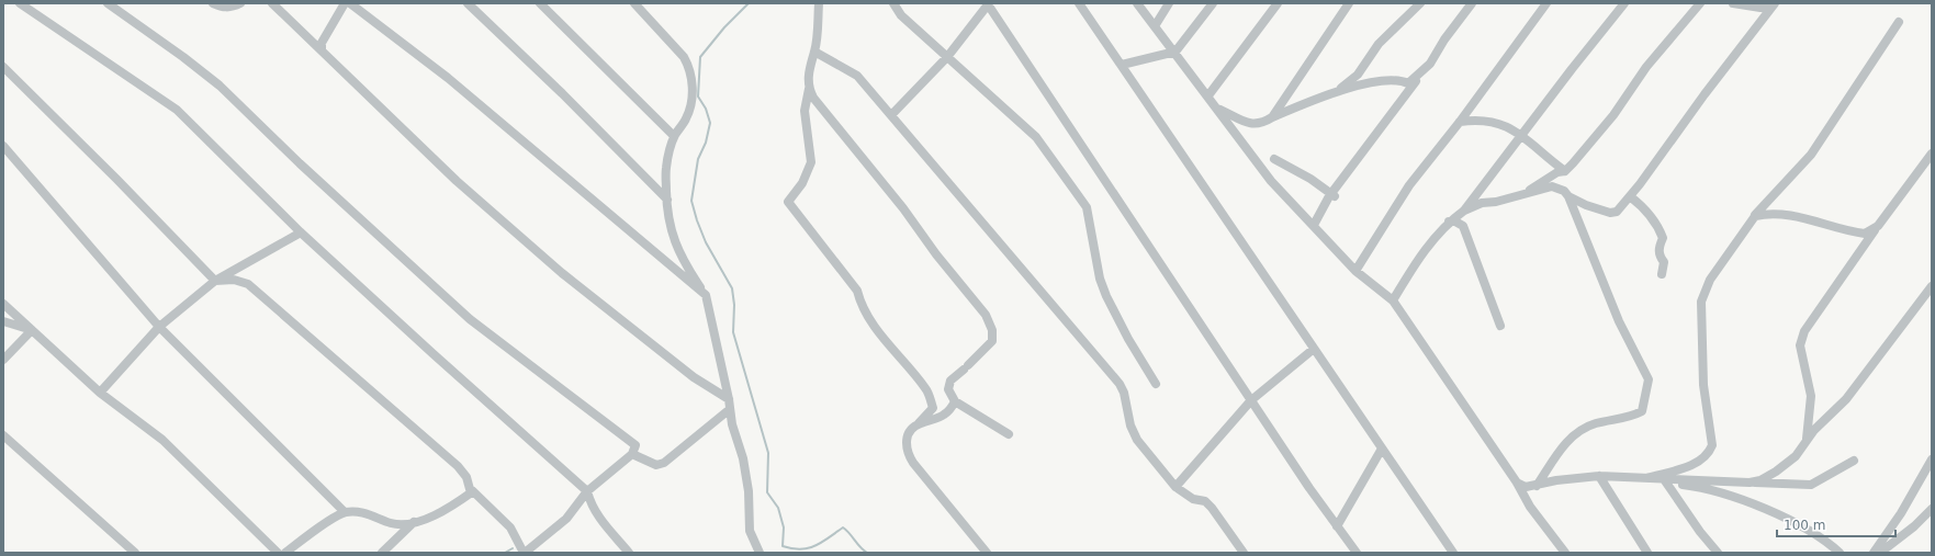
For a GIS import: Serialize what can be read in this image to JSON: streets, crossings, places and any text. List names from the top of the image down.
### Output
{
  "scale_bar": "100 m"
}
